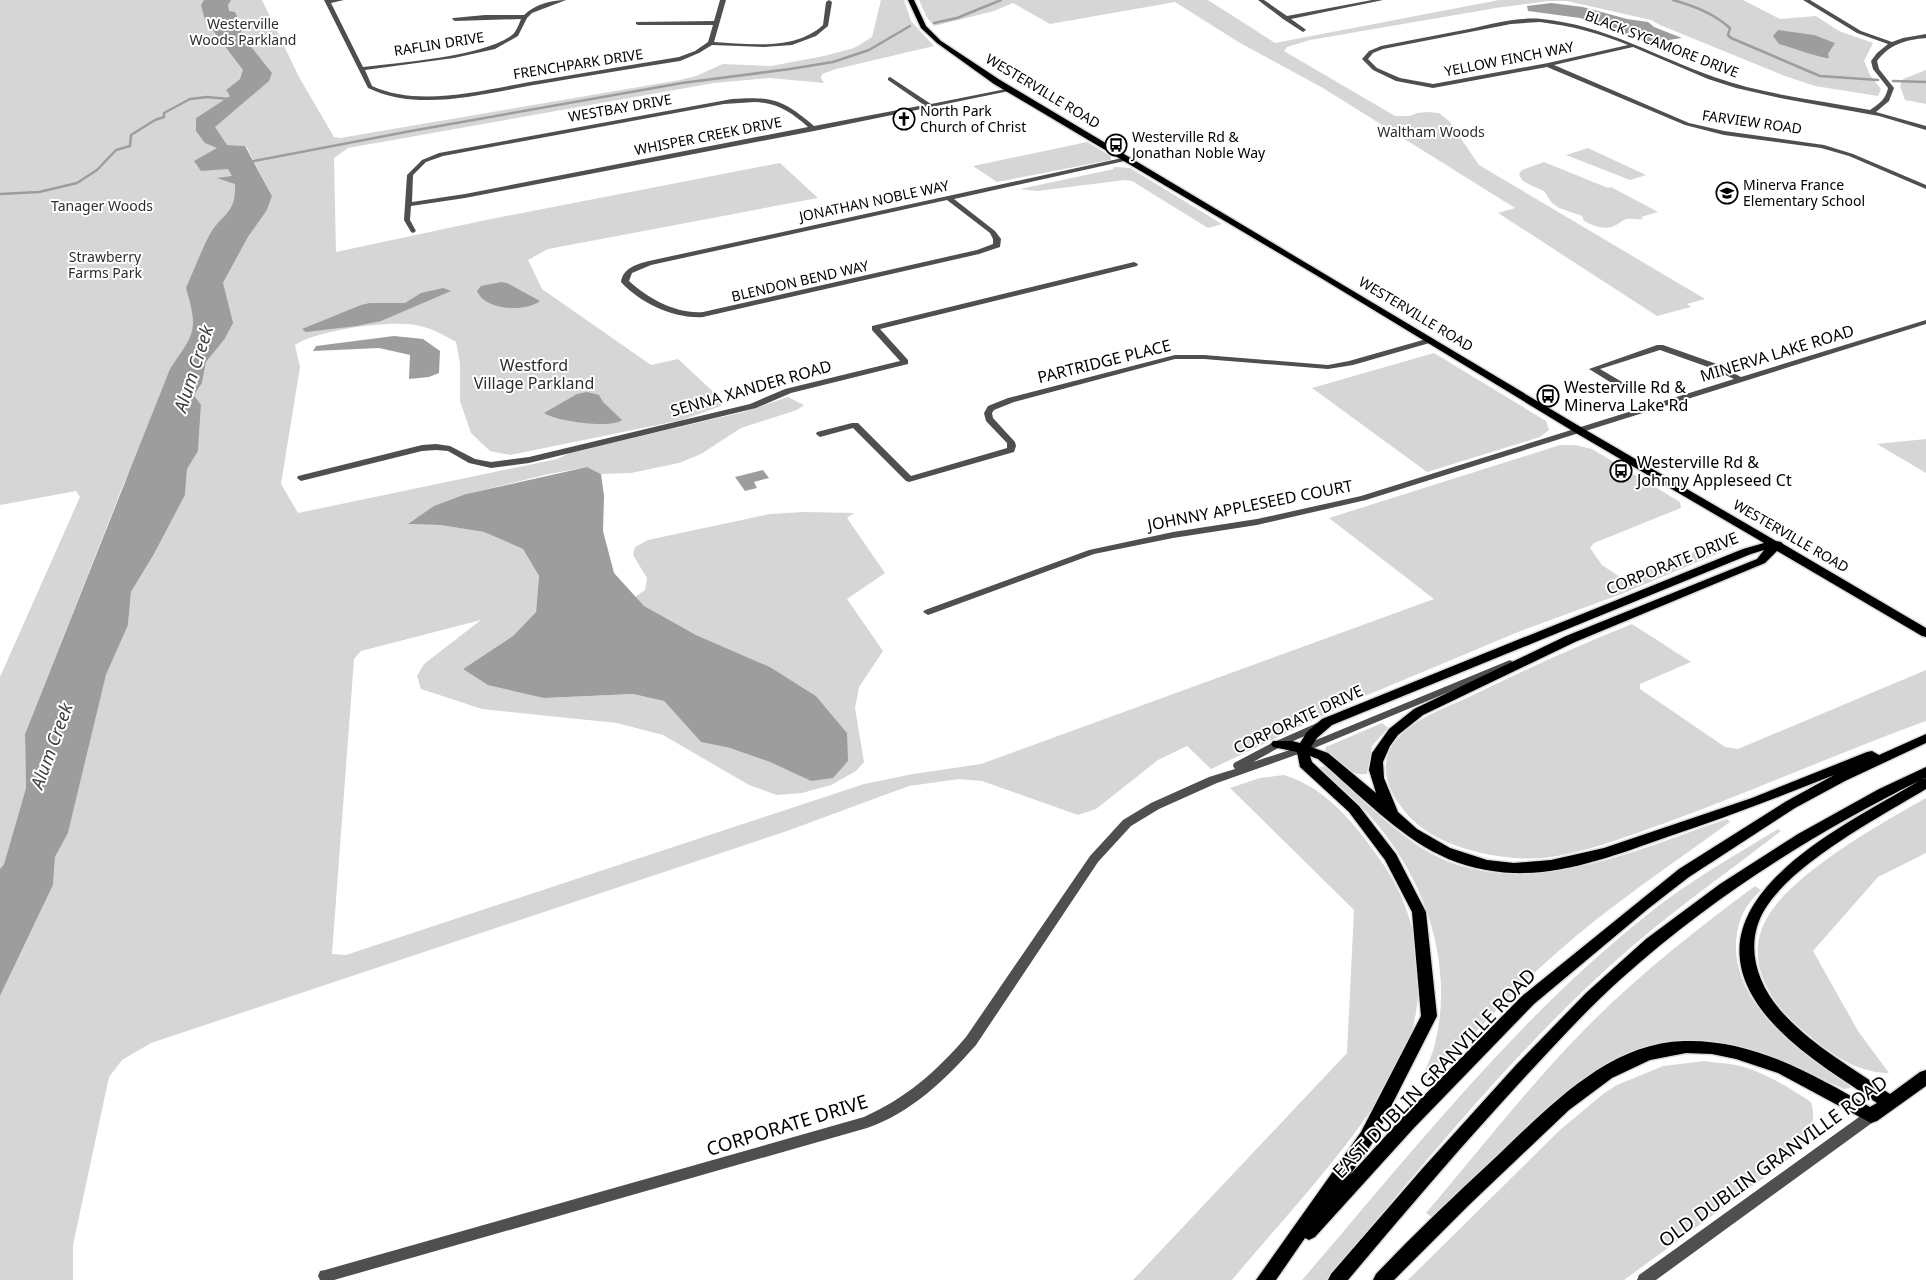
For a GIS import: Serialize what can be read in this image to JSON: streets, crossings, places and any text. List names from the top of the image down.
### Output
{
  "streets": {
    "main road": [
      "WESTERVILLE ROAD",
      "CORPORATE DRIVE",
      "EAST DUBLIN GRANVILLE ROAD",
      "OLD DUBLIN GRANVILLE ROAD"
    ],
    "street": [
      "RAFLIN DRIVE",
      "BLACK SYCAMORE DRIVE",
      "YELLOW FINCH WAY",
      "FRENCHPARK DRIVE",
      "WESTBAY DRIVE",
      "FARVIEW ROAD",
      "WHISPER CREEK DRIVE",
      "JONATHAN NOBLE WAY",
      "BLENDON BEND WAY",
      "MINERVA LAKE ROAD",
      "PARTRIDGE PLACE",
      "SENNA XANDER ROAD",
      "JOHNNY APPLESEED COURT"
    ]
  },
  "crossings": [
    ["RAFLIN DRIVE", "FRENCHPARK DRIVE"],
    ["BLACK SYCAMORE DRIVE", "YELLOW FINCH WAY"],
    ["YELLOW FINCH WAY", "FARVIEW ROAD"],
    ["WESTERVILLE ROAD", "WHISPER CREEK DRIVE"],
    ["WESTERVILLE ROAD", "JONATHAN NOBLE WAY"],
    ["WESTERVILLE ROAD", "MINERVA LAKE ROAD"],
    ["WESTERVILLE ROAD", "PARTRIDGE PLACE"],
    ["WESTERVILLE ROAD", "JOHNNY APPLESEED COURT"],
    ["WESTERVILLE ROAD", "CORPORATE DRIVE"],
    ["WESTBAY DRIVE", "WHISPER CREEK DRIVE"],
    ["JONATHAN NOBLE WAY", "BLENDON BEND WAY"],
    ["MINERVA LAKE ROAD", "JOHNNY APPLESEED COURT"]
  ],
  "water": ["Alum Creek"],
  "parks": [
    "Westerville Woods Parkland",
    "Waltham Woods",
    "Tanager Woods",
    "Strawberry Farms Park",
    "Westford Village Parkland"
  ],
  "places": {
    "church": ["North Park Church of Christ"],
    "bus stop": ["Westerville Rd & Jonathan Noble Way", "Westerville Rd & Minerva Lake Rd", "Westerville Rd & Johnny Appleseed Ct"],
    "school or university": ["Minerva France Elementary School"]
  }
}
